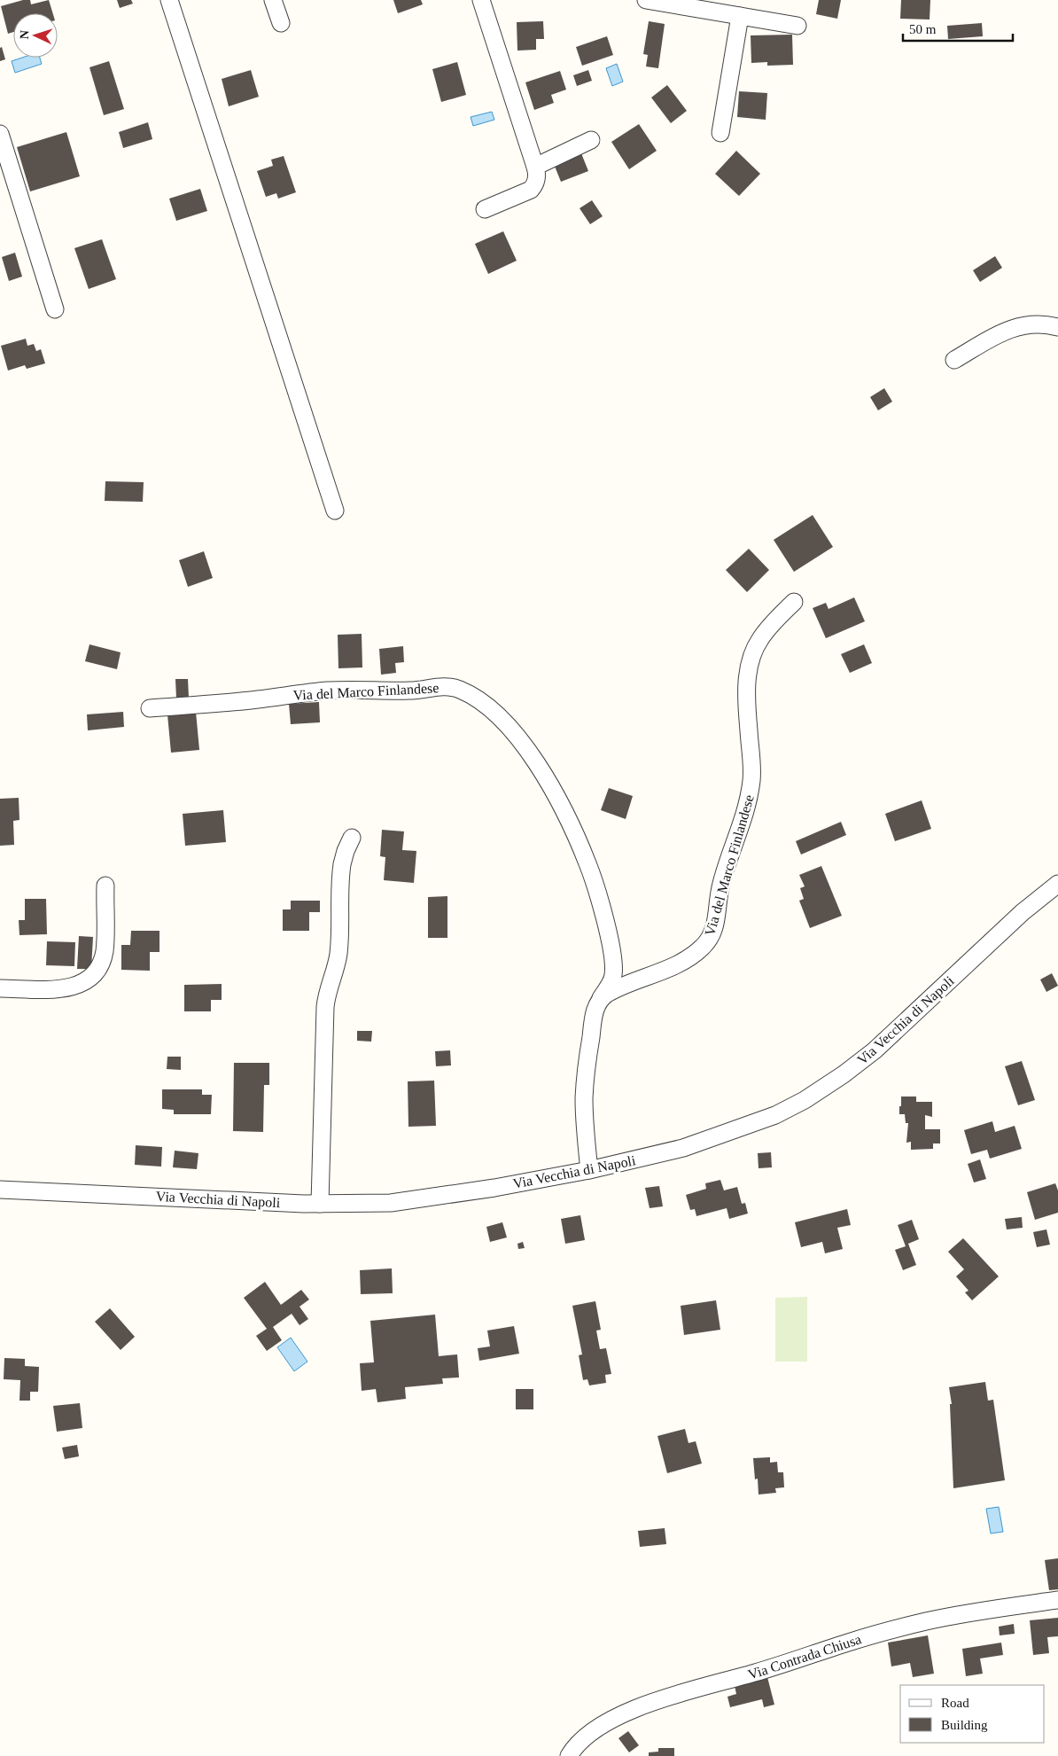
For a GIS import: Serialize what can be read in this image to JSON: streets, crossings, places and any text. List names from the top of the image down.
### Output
{
  "streets": {
    "street": ["Via del Marco Finlandese", "Via Vecchia di Napoli", "Via Contrada Chiusa"]
  },
  "crossings": [
    ["Via del Marco Finlandese", "Via Vecchia di Napoli"]
  ],
  "legend": ["Road", "Building"],
  "scale_bar": "50 m",
  "north": "left"
}
